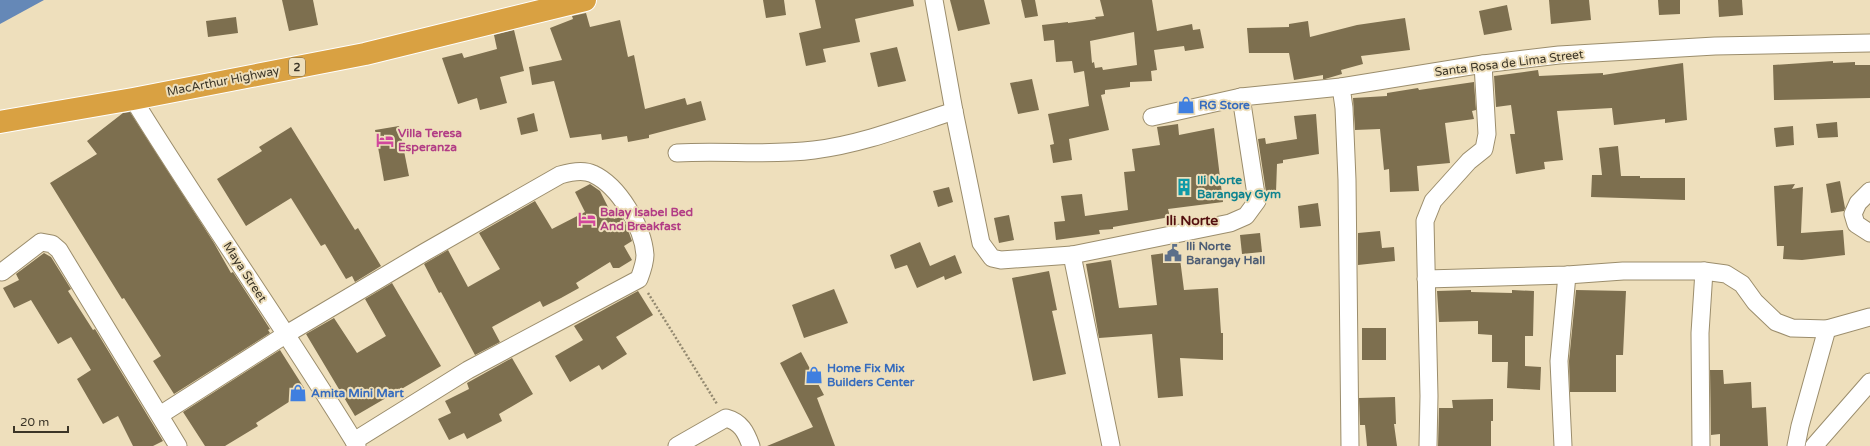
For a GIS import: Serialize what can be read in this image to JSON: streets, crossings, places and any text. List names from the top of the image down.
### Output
{
  "streets": {
    "highway": ["2", "MacArthur Highway"],
    "street": ["Santa Rosa de Lima Street", "Maya Street"]
  },
  "crossings": [
    ["MacArthur Highway", "Maya Street"]
  ],
  "districts": ["Ili Norte"],
  "places": {
    "shop": ["RG Store", "Home Fix Mix Builders Center", "Amita Mini Mart"],
    "hotel": ["Villa Teresa Esperanza", "Balay Isabel Bed And Breakfast"],
    "building": ["Ili Norte Barangay Gym"],
    "public building": ["Ili Norte Barangay Hall"]
  },
  "scale_bar": "20 m"
}
